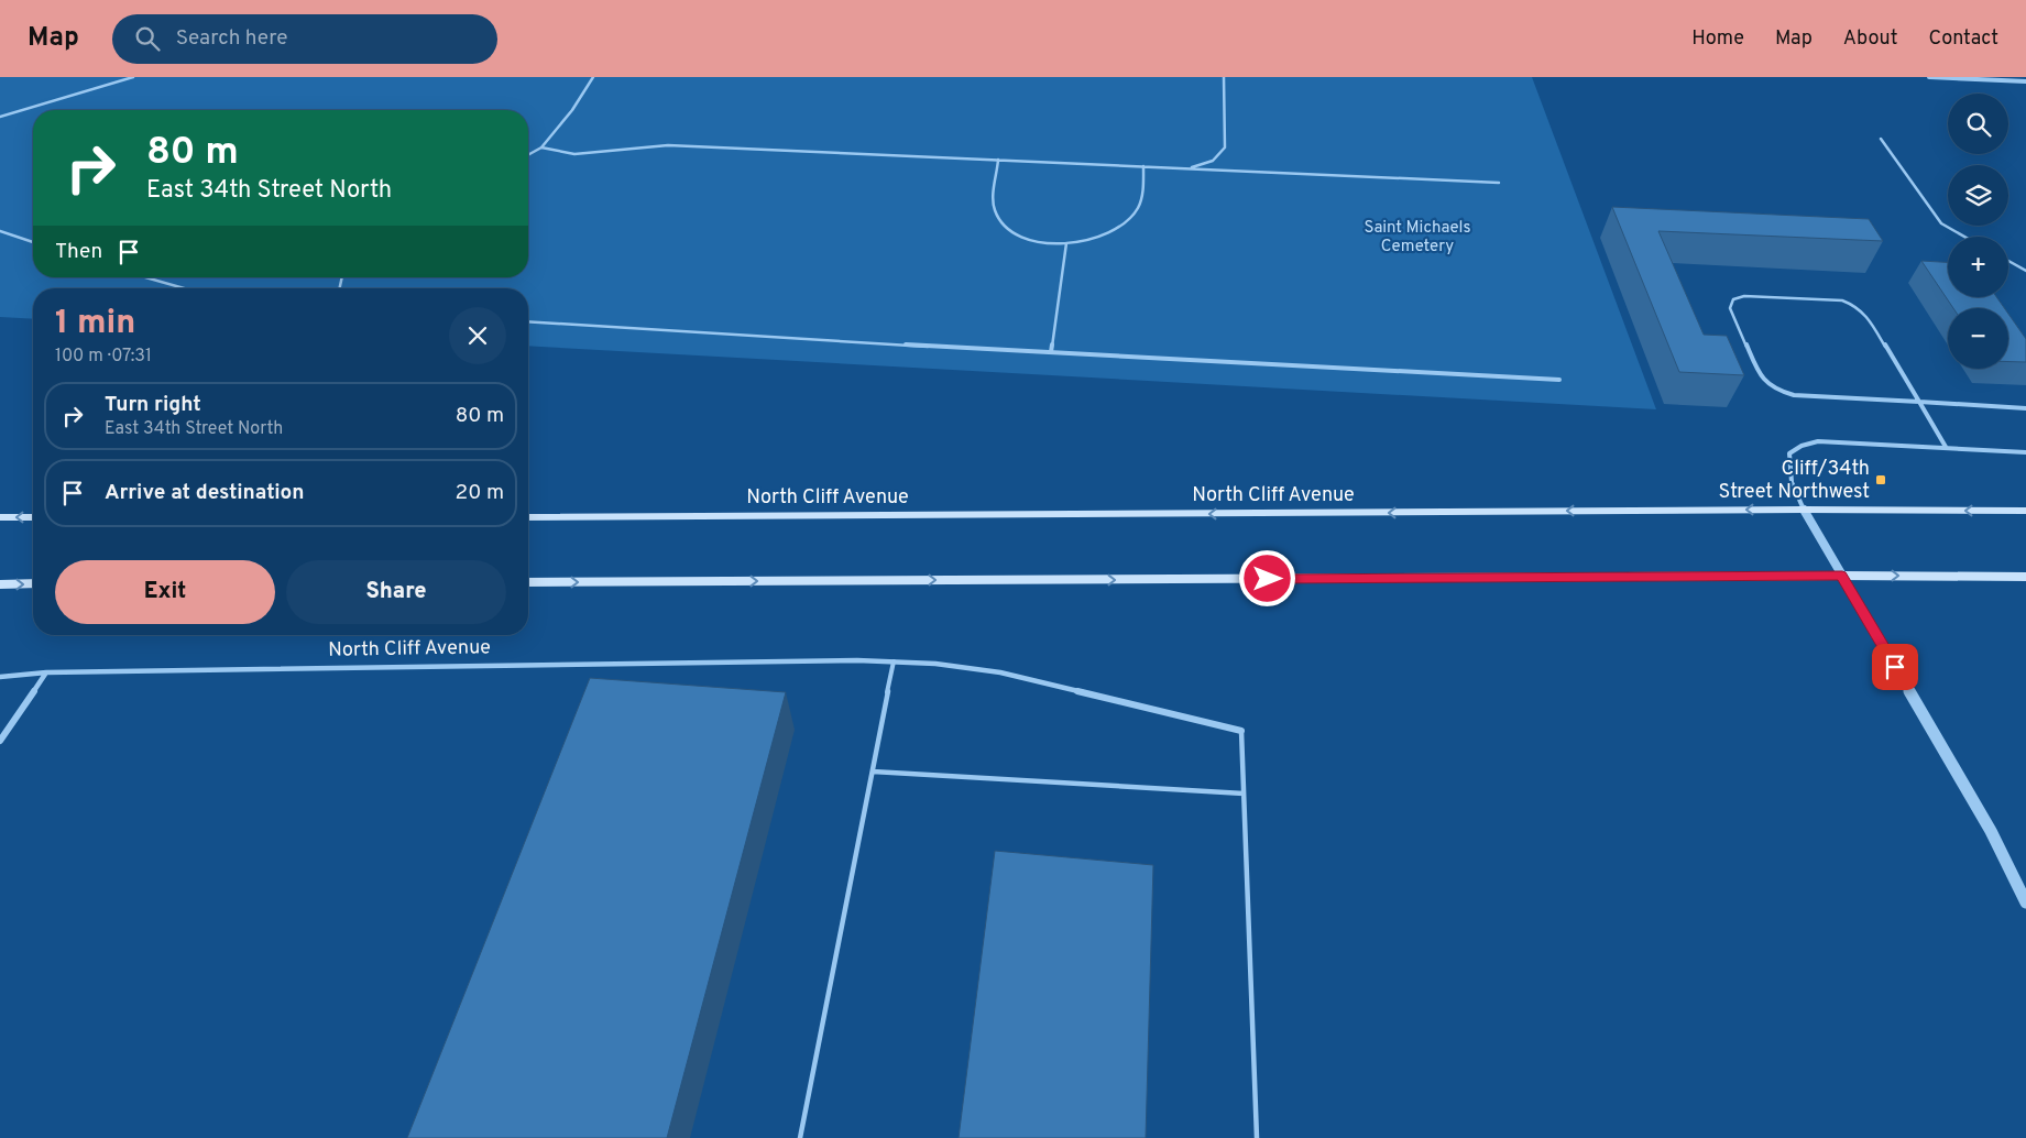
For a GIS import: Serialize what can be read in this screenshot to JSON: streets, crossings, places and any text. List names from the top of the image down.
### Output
{
  "streets": {
    "main road": ["North Cliff Avenue"]
  },
  "parks": ["Saint Michaels Cemetery"],
  "places": {
    "transit": ["Cliff/34th Street Northwest"]
  },
  "page": {
    "header": "Map",
    "search": "Search here",
    "nav": [
      "Home",
      "Map",
      "About",
      "Contact"
    ],
    "map_buttons": ["+", "−"],
    "turn": ["80 m", "East 34th Street North"],
    "then": "Then",
    "heading": ["1 min", "100 m · 07:31"],
    "list": [
      {
        "name": "Turn right",
        "note": "East 34th Street North",
        "value": "80 m"
      },
      {
        "name": "Arrive at destination",
        "value": "20 m"
      }
    ],
    "buttons": ["Exit", "Share"]
  }
}
